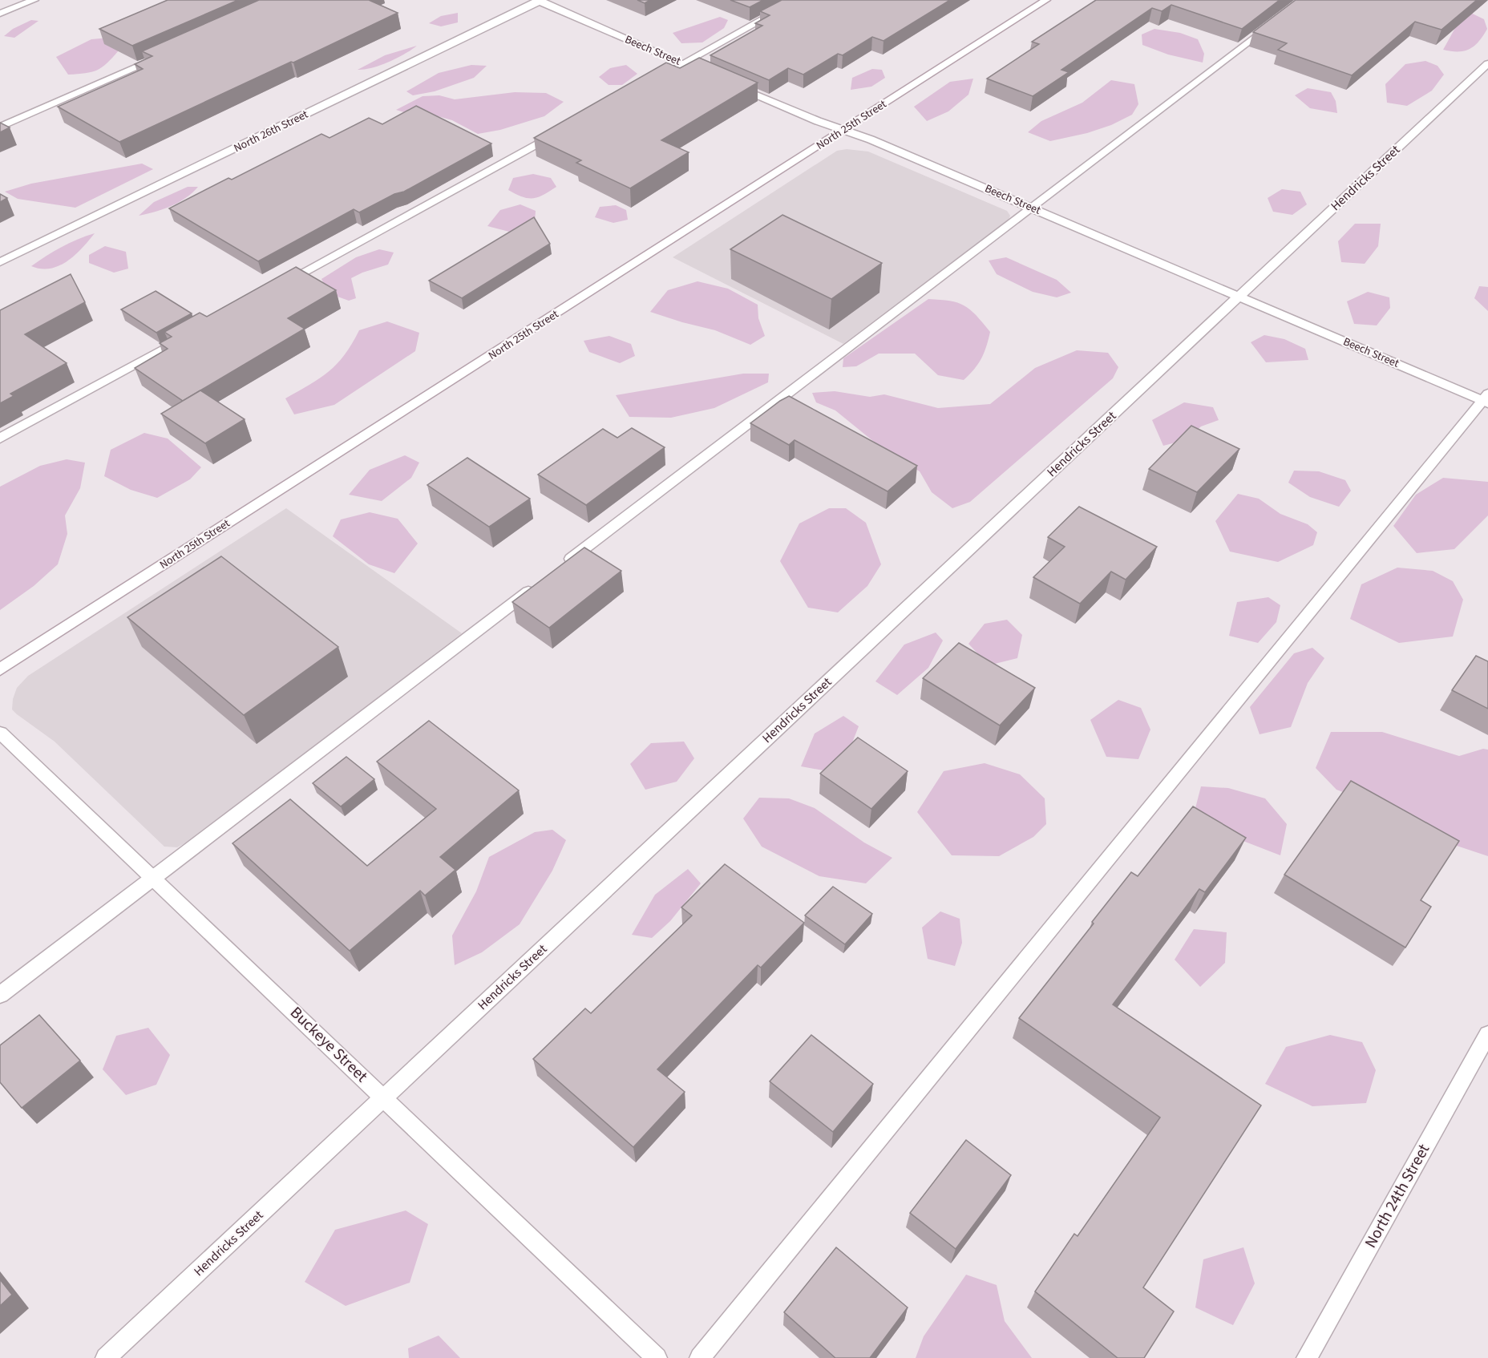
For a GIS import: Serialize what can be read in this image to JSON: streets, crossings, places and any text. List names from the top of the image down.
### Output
{
  "streets": {
    "street": [
      "Beech Street",
      "North 25th Street",
      "North 26th Street",
      "Hendricks Street",
      "Buckeye Street",
      "North 24th Street"
    ]
  },
  "crossings": [
    ["Beech Street", "North 25th Street"],
    ["Beech Street", "North 26th Street"],
    ["Beech Street", "Hendricks Street"],
    ["Hendricks Street", "Buckeye Street"]
  ]
}
